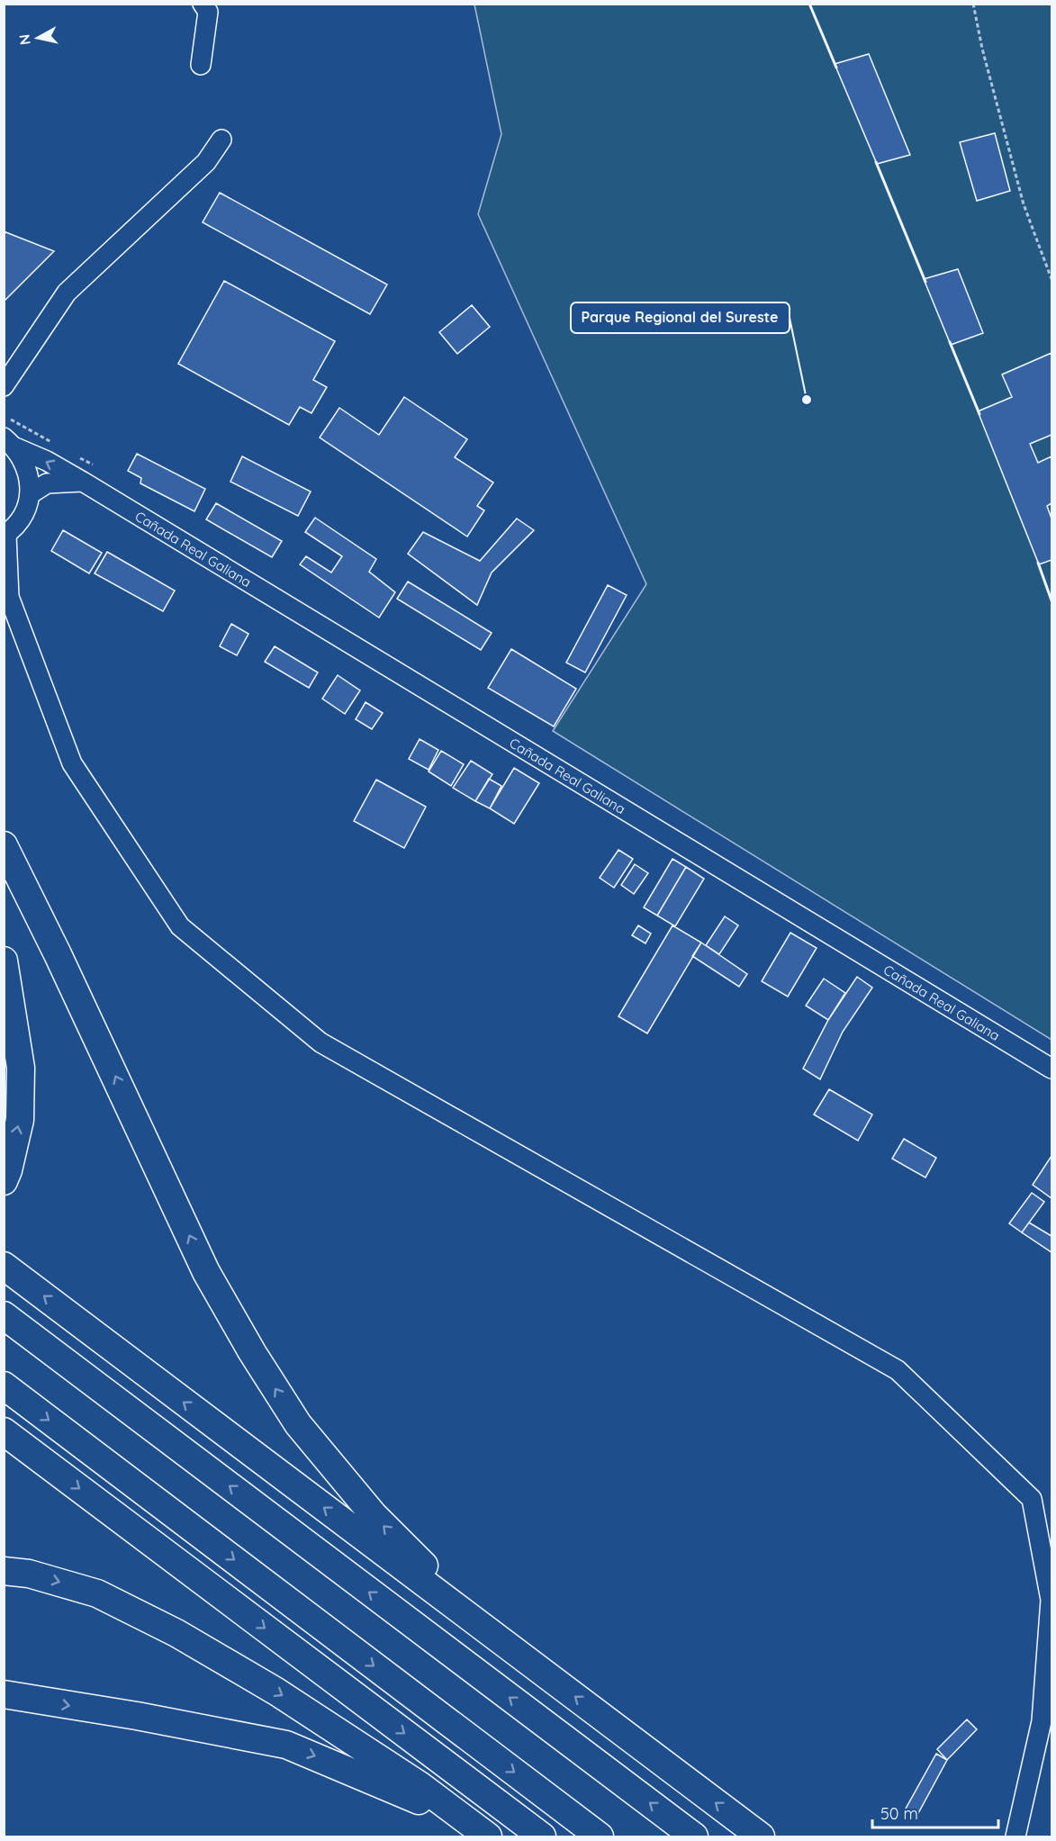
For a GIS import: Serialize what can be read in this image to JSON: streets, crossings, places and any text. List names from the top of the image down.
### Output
{
  "streets": {
    "street": ["Cañada Real Galiana"]
  },
  "places": ["Parque Regional del Sureste"],
  "scale_bar": "50 m",
  "north": "left"
}
